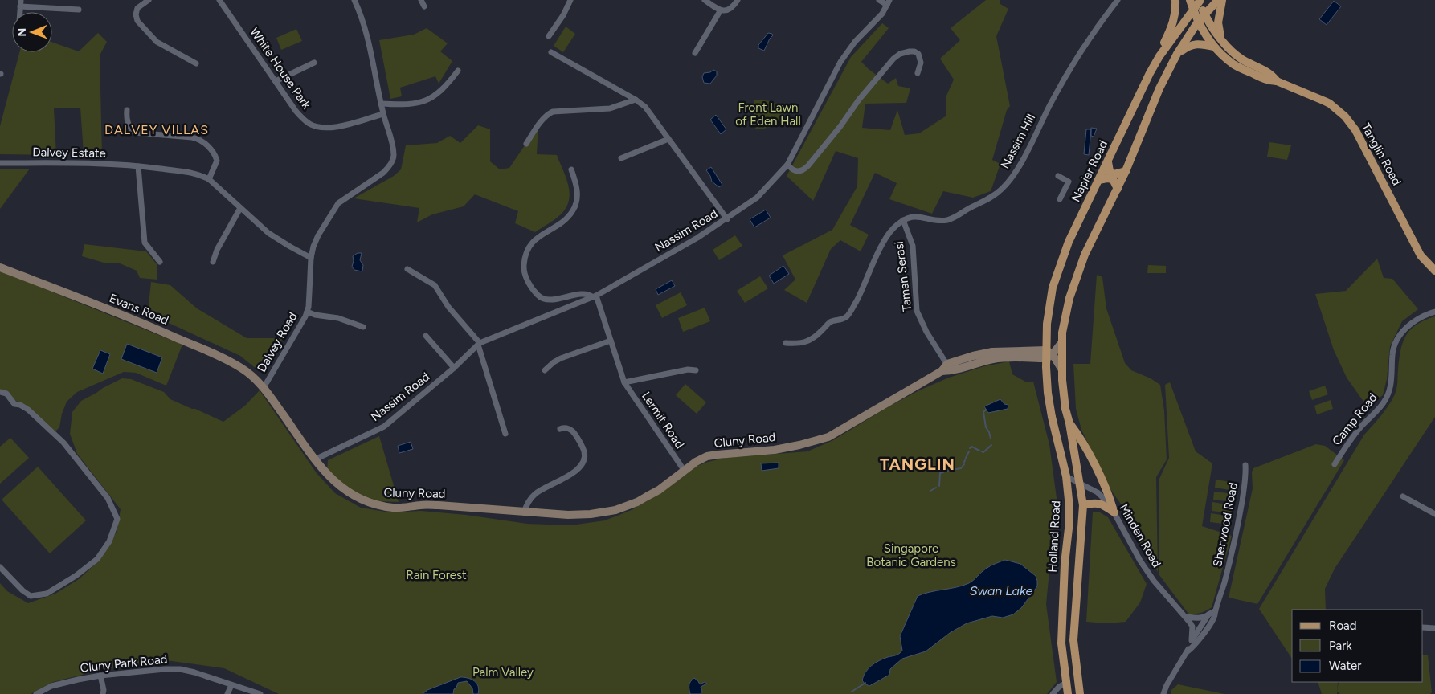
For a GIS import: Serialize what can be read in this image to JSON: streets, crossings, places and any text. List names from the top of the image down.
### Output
{
  "streets": {
    "main road": ["Tanglin Road", "Napier Road", "Holland Road"],
    "street": [
      "White House Park",
      "Nassim Hill",
      "Dalvey Estate",
      "Nassim Road",
      "Taman Serasi",
      "Evans Road",
      "Dalvey Road",
      "Camp Road",
      "Lermit Road",
      "Cluny Road",
      "Sherwood Road",
      "Minden Road",
      "Cluny Park Road"
    ]
  },
  "crossings": [
    ["White House Park", "Dalvey Road"],
    ["Nassim Hill", "Taman Serasi"],
    ["Dalvey Estate", "Dalvey Road"],
    ["Tanglin Road", "Napier Road"],
    ["Napier Road", "Cluny Road"],
    ["Napier Road", "Holland Road"],
    ["Nassim Road", "Lermit Road"],
    ["Nassim Road", "Cluny Road"],
    ["Taman Serasi", "Cluny Road"],
    ["Evans Road", "Dalvey Road"],
    ["Evans Road", "Cluny Road"],
    ["Dalvey Road", "Cluny Road"],
    ["Lermit Road", "Cluny Road"],
    ["Cluny Road", "Holland Road"],
    ["Sherwood Road", "Minden Road"],
    ["Minden Road", "Holland Road"]
  ],
  "districts": ["DALVEY VILLAS", "TANGLIN"],
  "water": ["Swan Lake"],
  "parks": [
    "Front Lawn of Eden Hall",
    "Singapore Botanic Gardens",
    "Rain Forest",
    "Palm Valley"
  ],
  "legend": ["Road", "Park", "Water"],
  "north": "left"
}
